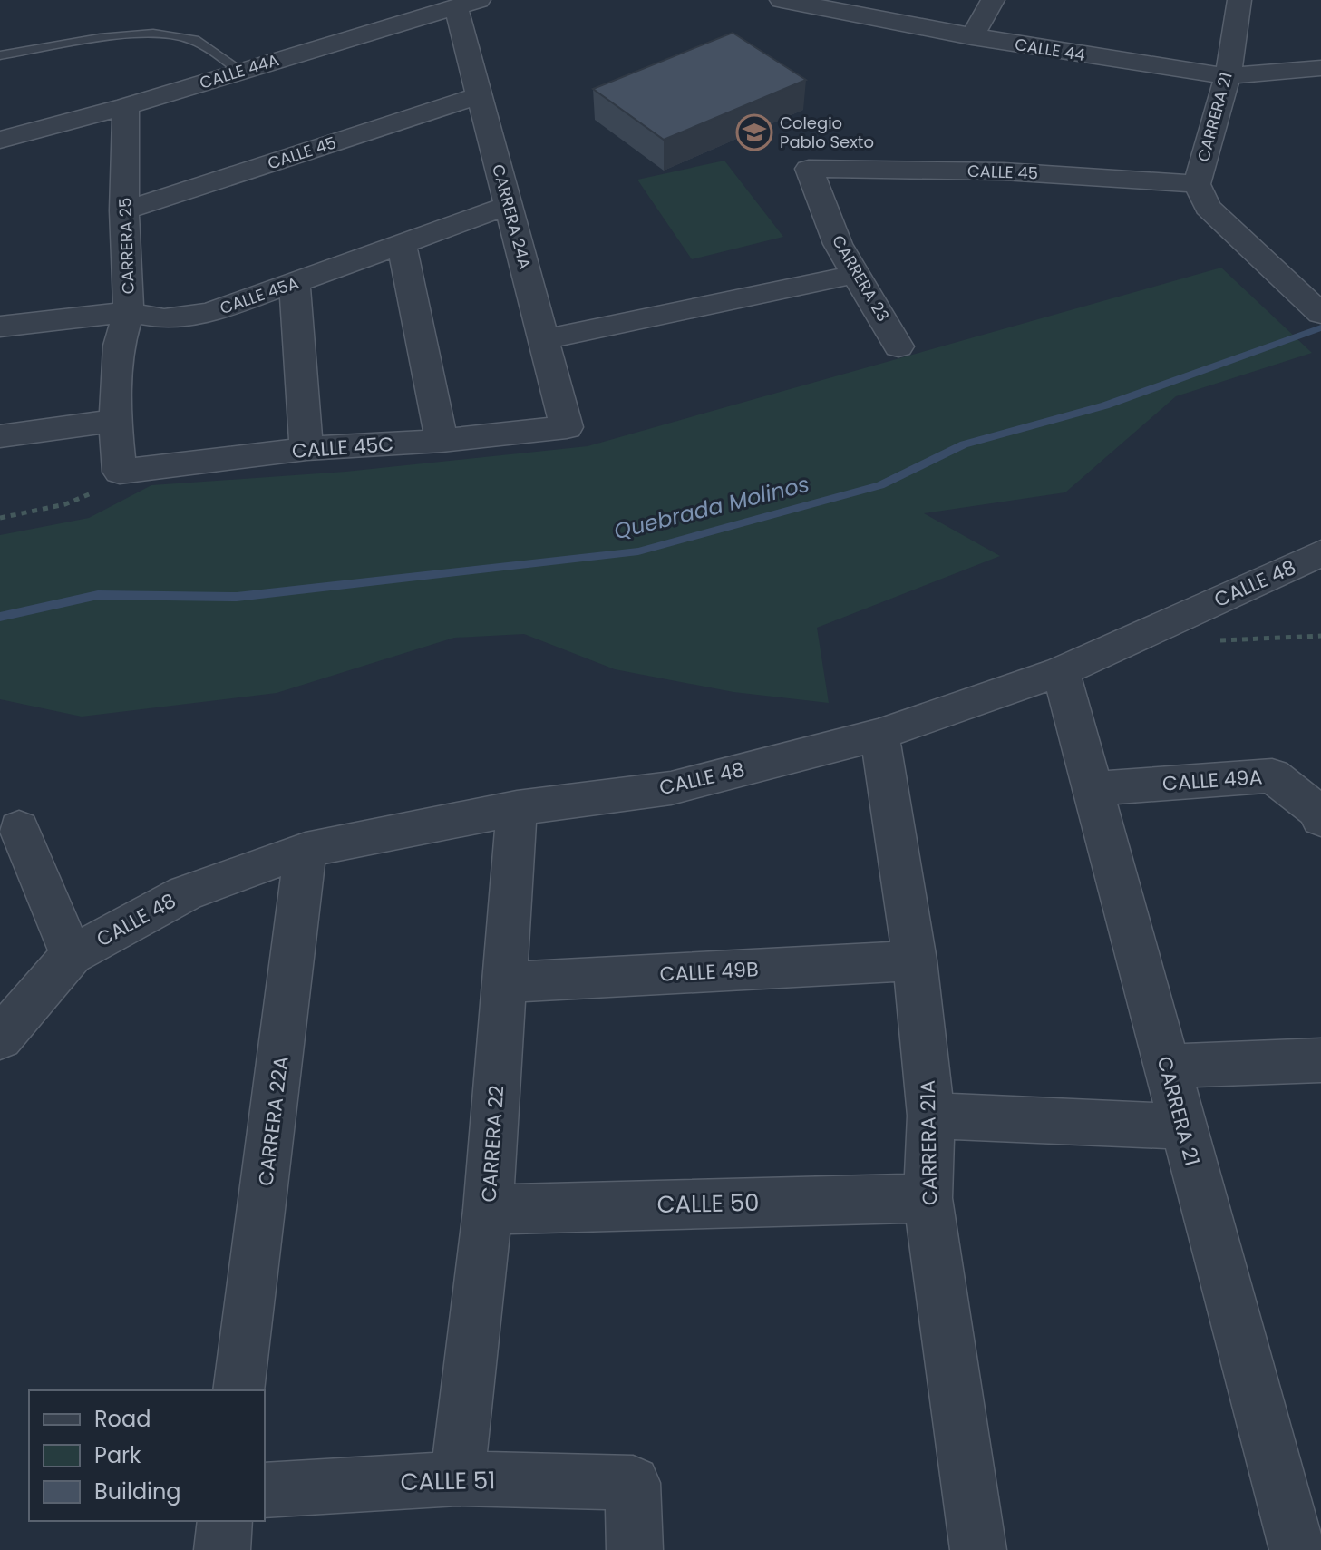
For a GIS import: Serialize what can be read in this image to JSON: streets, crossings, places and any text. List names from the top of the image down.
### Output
{
  "streets": {
    "street": [
      "CALLE 44",
      "CALLE 44A",
      "CARRERA 21",
      "CALLE 45",
      "CARRERA 24A",
      "CARRERA 25",
      "CARRERA 23",
      "CALLE 45A",
      "CALLE 45C",
      "CALLE 48",
      "CALLE 49A",
      "CALLE 49B",
      "CARRERA 22A",
      "CARRERA 21A",
      "CARRERA 22",
      "CALLE 50",
      "CALLE 51"
    ]
  },
  "crossings": [
    ["CALLE 44", "CARRERA 21"],
    ["CALLE 44A", "CARRERA 24A"],
    ["CALLE 44A", "CARRERA 25"],
    ["CARRERA 21", "CALLE 45"],
    ["CARRERA 21", "CALLE 48"],
    ["CARRERA 21", "CALLE 49A"],
    ["CALLE 45", "CARRERA 24A"],
    ["CALLE 45", "CARRERA 25"],
    ["CALLE 45", "CARRERA 23"],
    ["CARRERA 24A", "CALLE 45A"],
    ["CARRERA 24A", "CALLE 45C"],
    ["CARRERA 25", "CALLE 45A"],
    ["CARRERA 25", "CALLE 45C"],
    ["CALLE 48", "CARRERA 22A"],
    ["CALLE 48", "CARRERA 21A"],
    ["CALLE 48", "CARRERA 22"],
    ["CALLE 49B", "CARRERA 21A"],
    ["CALLE 49B", "CARRERA 22"],
    ["CARRERA 21A", "CALLE 50"],
    ["CARRERA 22", "CALLE 50"],
    ["CARRERA 22", "CALLE 51"]
  ],
  "water": ["Quebrada Molinos"],
  "places": {
    "school or university": ["Colegio Pablo Sexto"]
  },
  "legend": ["Road", "Park", "Building"]
}
